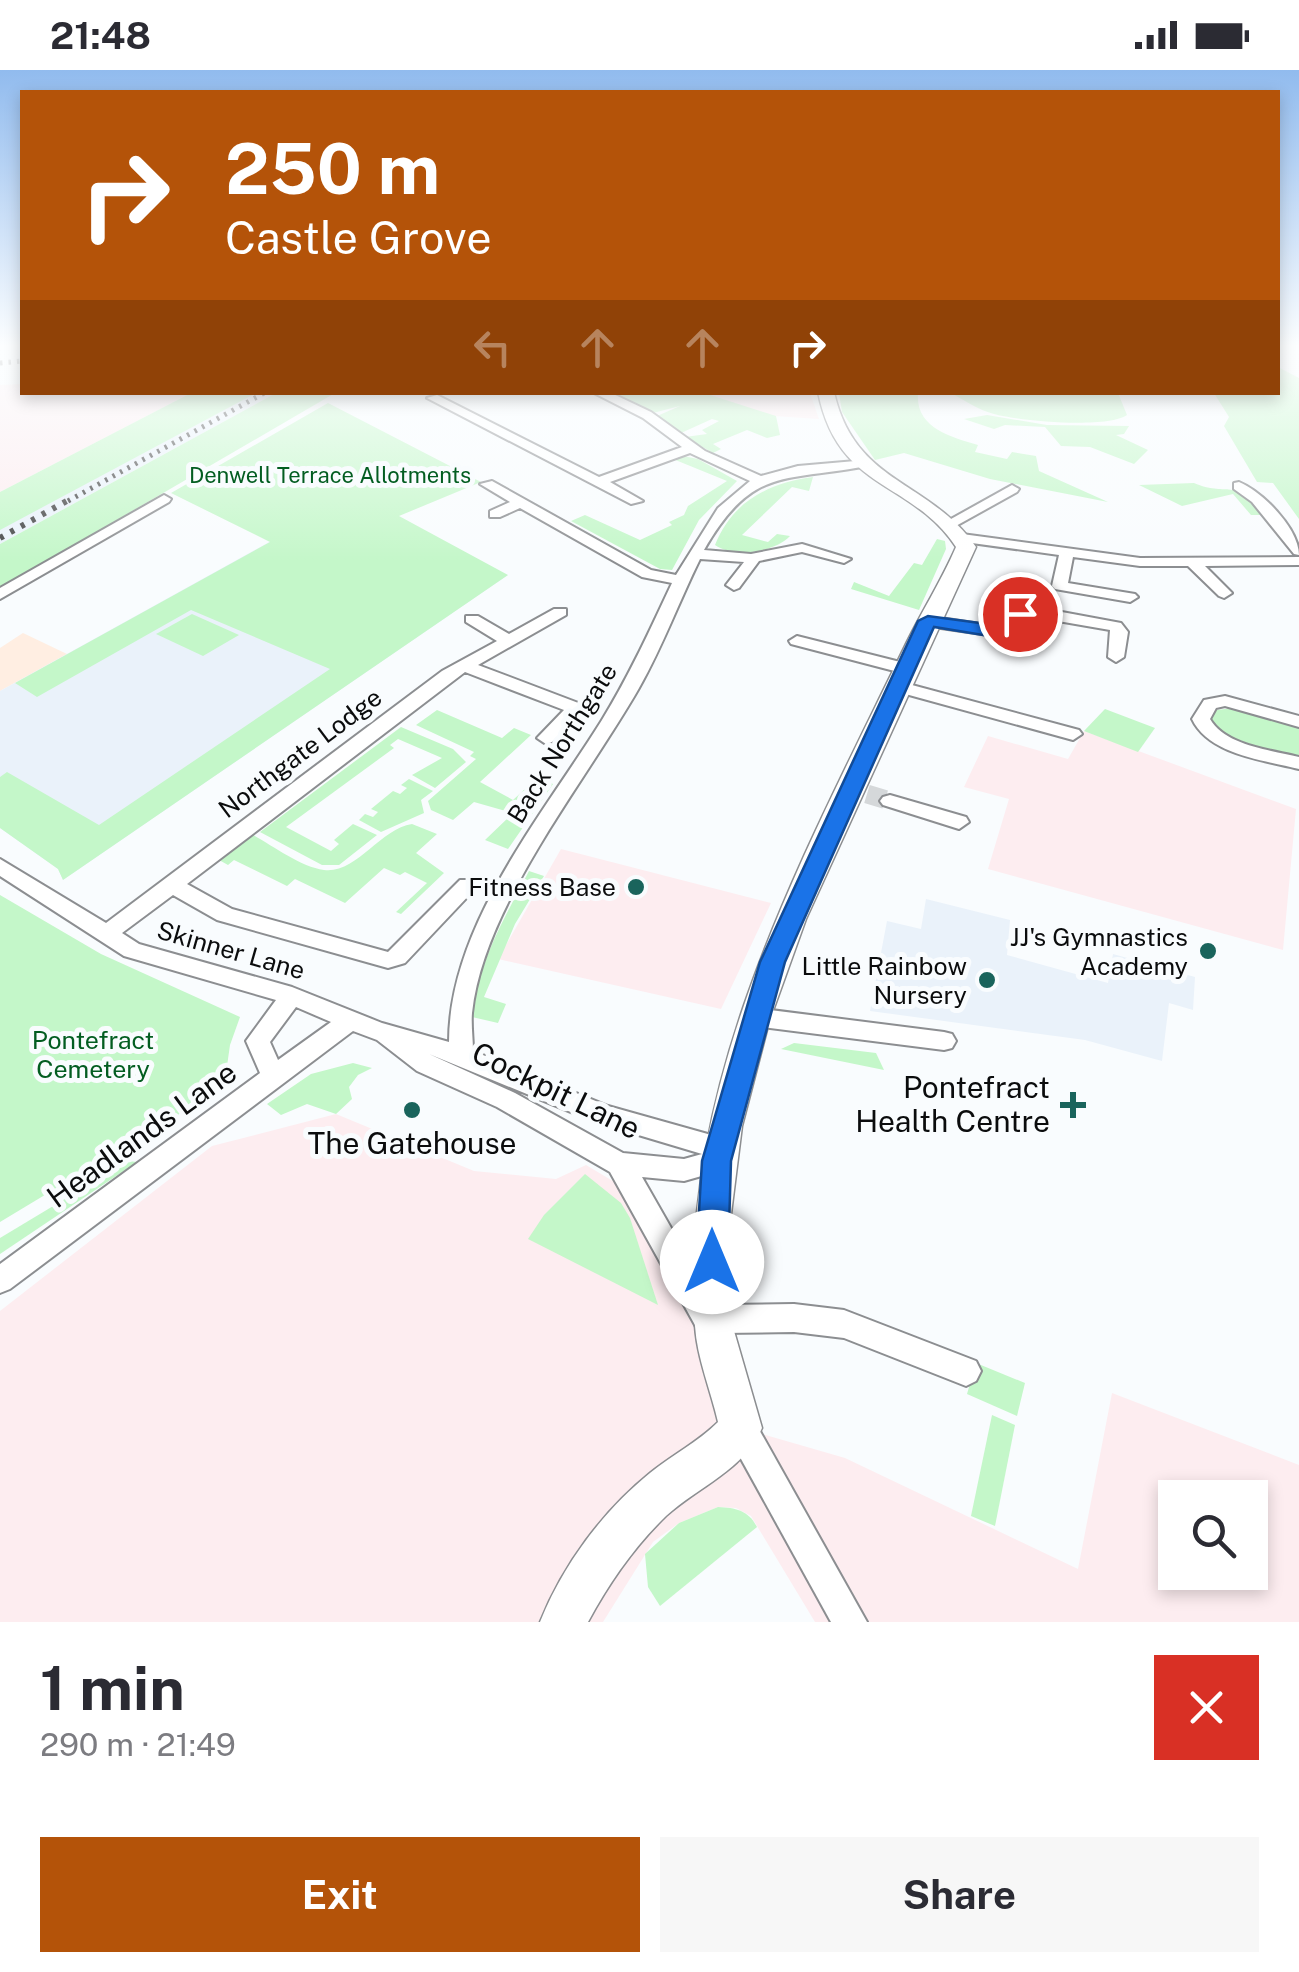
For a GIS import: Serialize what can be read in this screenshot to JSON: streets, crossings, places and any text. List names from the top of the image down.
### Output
{
  "streets": {
    "street": [
      "Back Northgate",
      "Northgate Lodge",
      "Skinner Lane",
      "Cockpit Lane",
      "Headlands Lane"
    ]
  },
  "crossings": [
    ["Back Northgate", "Skinner Lane"],
    ["Back Northgate", "Cockpit Lane"],
    ["Northgate Lodge", "Skinner Lane"],
    ["Skinner Lane", "Cockpit Lane"],
    ["Skinner Lane", "Headlands Lane"]
  ],
  "parks": ["Denwell Terrace Allotments", "Pontefract Cemetery"],
  "places": {
    "other": [
      "Fitness Base",
      "JJ's Gymnastics Academy",
      "Little Rainbow Nursery",
      "The Gatehouse"
    ],
    "health": ["Pontefract Health Centre"]
  },
  "page": {
    "status": "21:48",
    "turn": ["250 m", "Castle Grove"],
    "heading": ["1 min", "290 m · 21:49"],
    "buttons": ["Exit", "Share"]
  }
}
